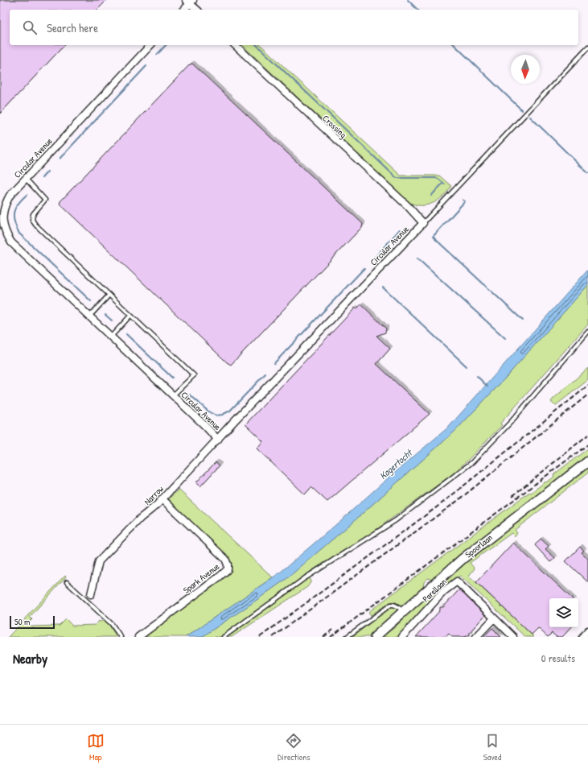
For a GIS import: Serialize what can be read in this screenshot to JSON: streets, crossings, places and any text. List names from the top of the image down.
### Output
{
  "streets": {
    "main road": ["Spoorlaan"],
    "street": [
      "Crossing",
      "Circular Avenue",
      "Narrow",
      "Spark Avenue",
      "Parellaan"
    ]
  },
  "crossings": [
    ["Crossing", "Circular Avenue"],
    ["Circular Avenue", "Narrow"],
    ["Narrow", "Spark Avenue"]
  ],
  "water": ["Kagertocht"],
  "scale_bar": "50 m",
  "north": "bottom",
  "page": {
    "search": "Search here",
    "scale": "50 m",
    "heading": ["Nearby", "0 results"],
    "nav": ["Map", "Directions", "Saved"]
  }
}
